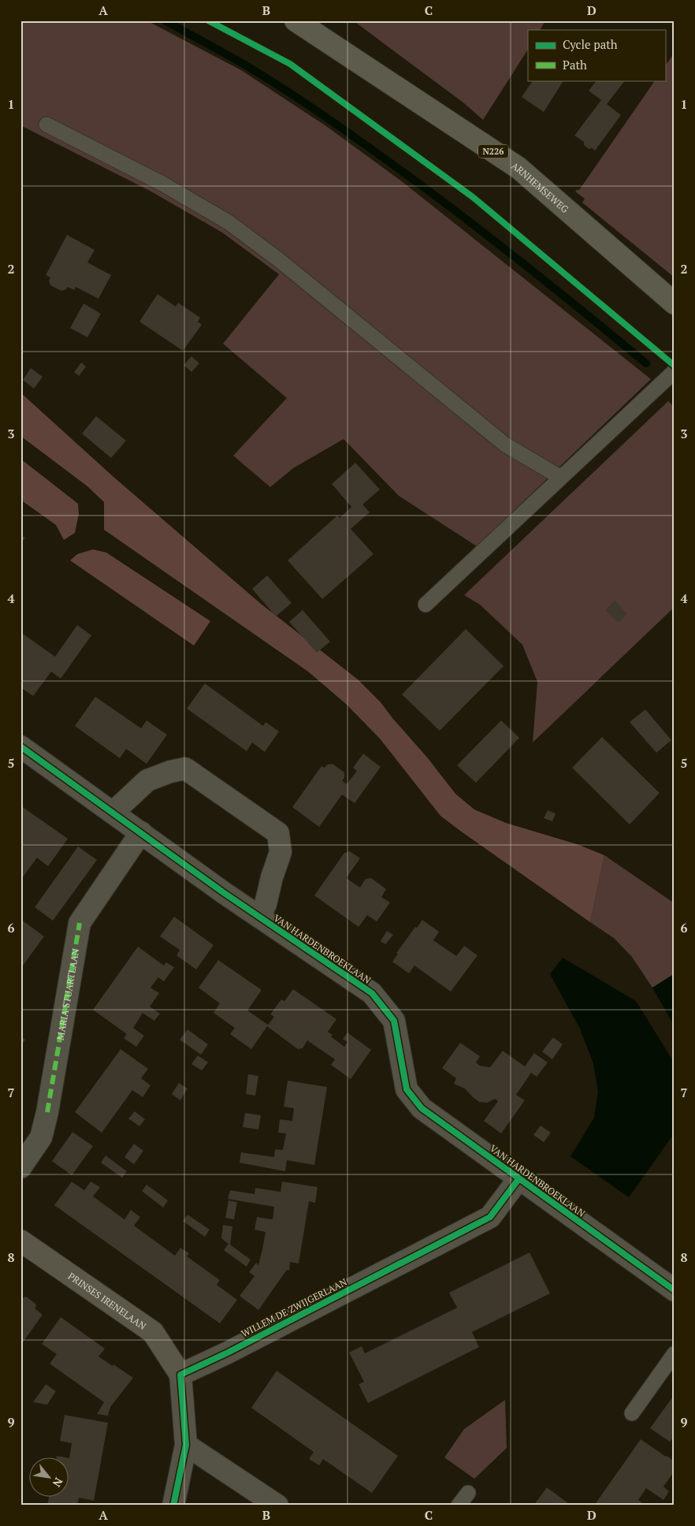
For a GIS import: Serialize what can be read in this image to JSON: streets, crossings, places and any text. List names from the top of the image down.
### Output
{
  "streets": {
    "main road": ["N226", "ARNHEMSEWEG"],
    "street": [
      "VAN HARDENBROEKLAAN",
      "MARIA STUARTLAAN",
      "PRINSES IRENELAAN",
      "WILLEM DE ZWIJGERLAAN"
    ]
  },
  "crossings": [
    ["VAN HARDENBROEKLAAN", "MARIA STUARTLAAN"],
    ["VAN HARDENBROEKLAAN", "WILLEM DE ZWIJGERLAAN"],
    ["PRINSES IRENELAAN", "WILLEM DE ZWIJGERLAAN"]
  ],
  "legend": ["Cycle path", "Path"],
  "north": "bottom right",
  "grid": {
    "columns": [
      "A",
      "B",
      "C",
      "D"
    ],
    "rows": [
      "1",
      "2",
      "3",
      "4",
      "5",
      "6",
      "7",
      "8",
      "9"
    ]
  }
}
